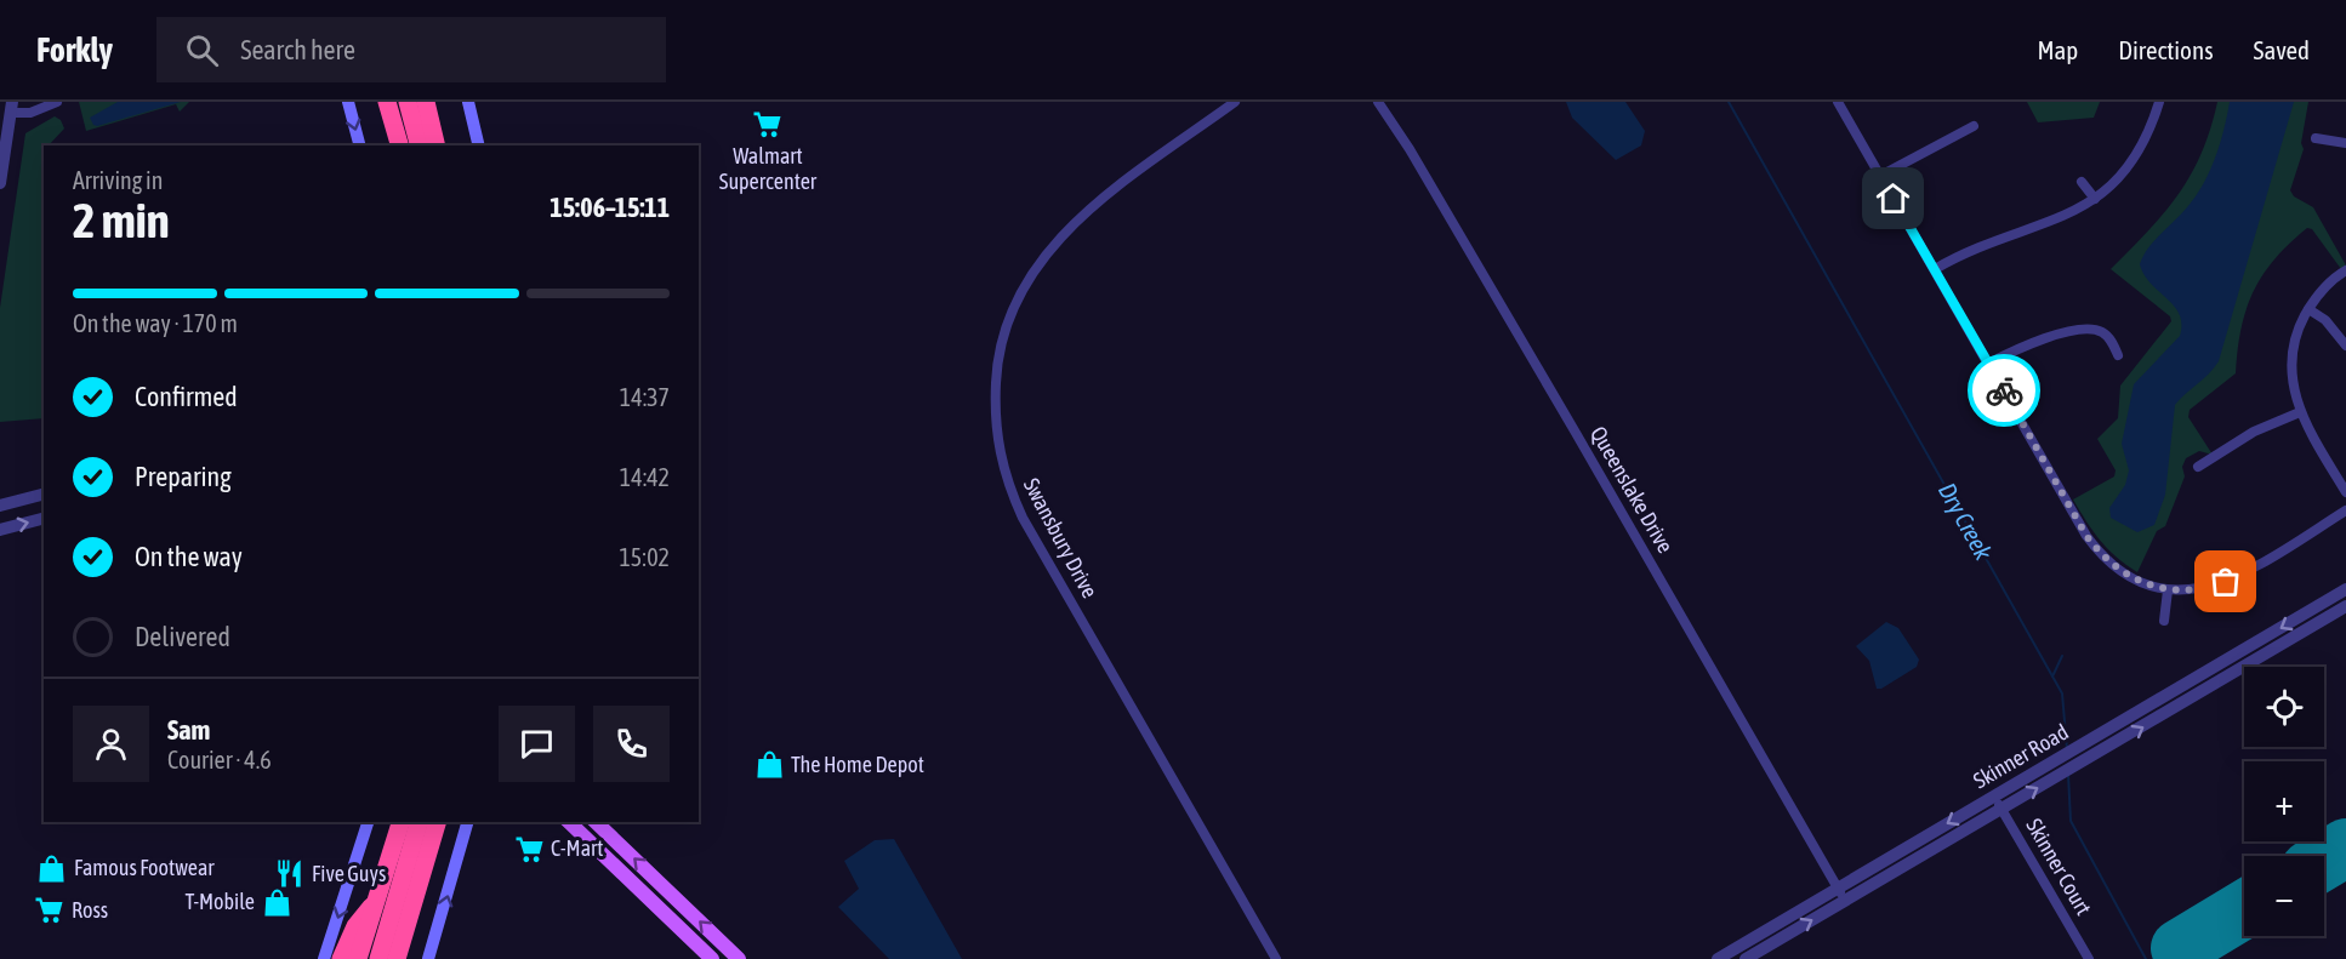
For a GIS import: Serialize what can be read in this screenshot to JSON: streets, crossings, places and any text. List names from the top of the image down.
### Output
{
  "streets": {
    "street": [
      "Queenslake Drive",
      "Swansbury Drive",
      "Skinner Road",
      "Skinner Court"
    ]
  },
  "crossings": [
    ["Queenslake Drive", "Skinner Road"],
    ["Skinner Road", "Skinner Court"]
  ],
  "water": ["Dry Creek"],
  "places": {
    "supermarket": ["Walmart Supercenter", "C-Mart", "Ross"],
    "shop": ["The Home Depot", "Famous Footwear", "T-Mobile"],
    "restaurant": ["Five Guys"]
  },
  "page": {
    "header": "Forkly",
    "search": "Search here",
    "nav": ["Map", "Directions", "Saved"],
    "heading": ["2 min", "Arriving in", "15:06–15:11"],
    "panel": ["Sam", "Courier · 4.6"],
    "bar": "On the way · 170 m",
    "list": [
      ["Confirmed", "14:37"],
      ["Preparing", "14:42"],
      ["On the way", "15:02"],
      "Delivered"
    ],
    "map_buttons": ["+", "−"]
  }
}
